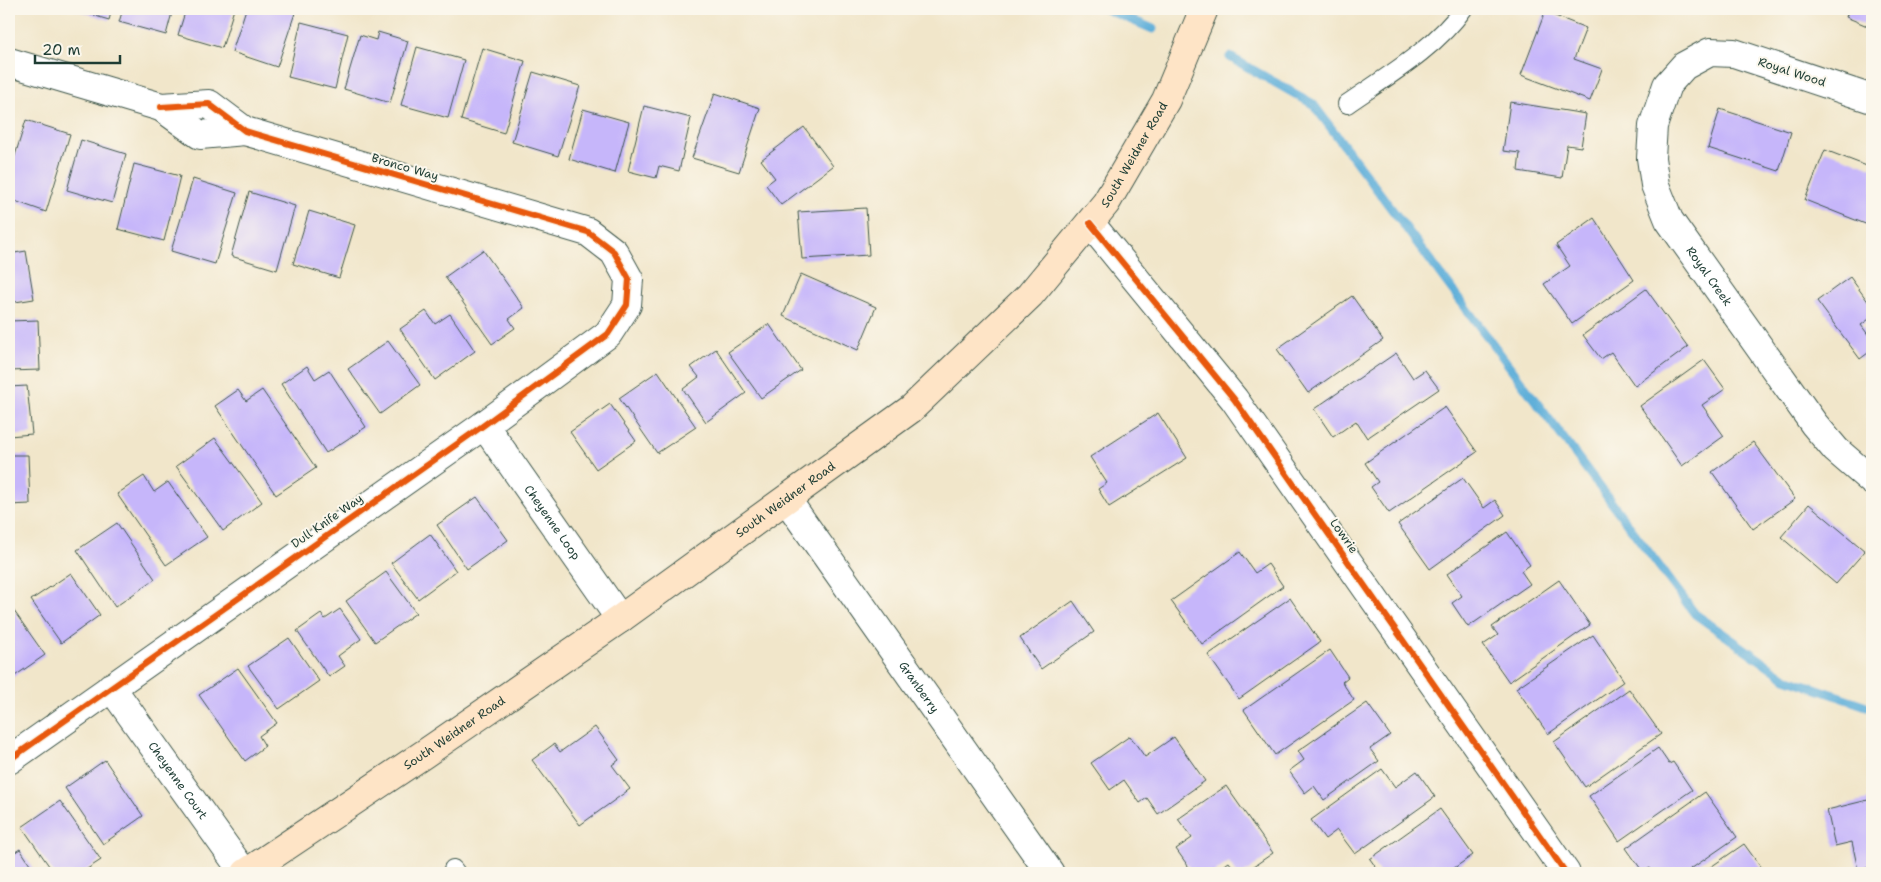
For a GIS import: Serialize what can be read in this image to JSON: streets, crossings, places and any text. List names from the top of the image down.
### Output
{
  "streets": {
    "main road": ["South Weidner Road"],
    "street": [
      "Royal Wood",
      "Bronco Way",
      "Royal Creek",
      "Dull Knife Way",
      "Cheyenne Loop",
      "Lowrie",
      "Granberry",
      "Cheyenne Court"
    ]
  },
  "crossings": [
    ["Royal Wood", "Royal Creek"],
    ["South Weidner Road", "Cheyenne Loop"],
    ["South Weidner Road", "Lowrie"],
    ["South Weidner Road", "Granberry"],
    ["South Weidner Road", "Cheyenne Court"],
    ["Bronco Way", "Dull Knife Way"],
    ["Dull Knife Way", "Cheyenne Loop"],
    ["Dull Knife Way", "Cheyenne Court"]
  ],
  "scale_bar": "20 m"
}
